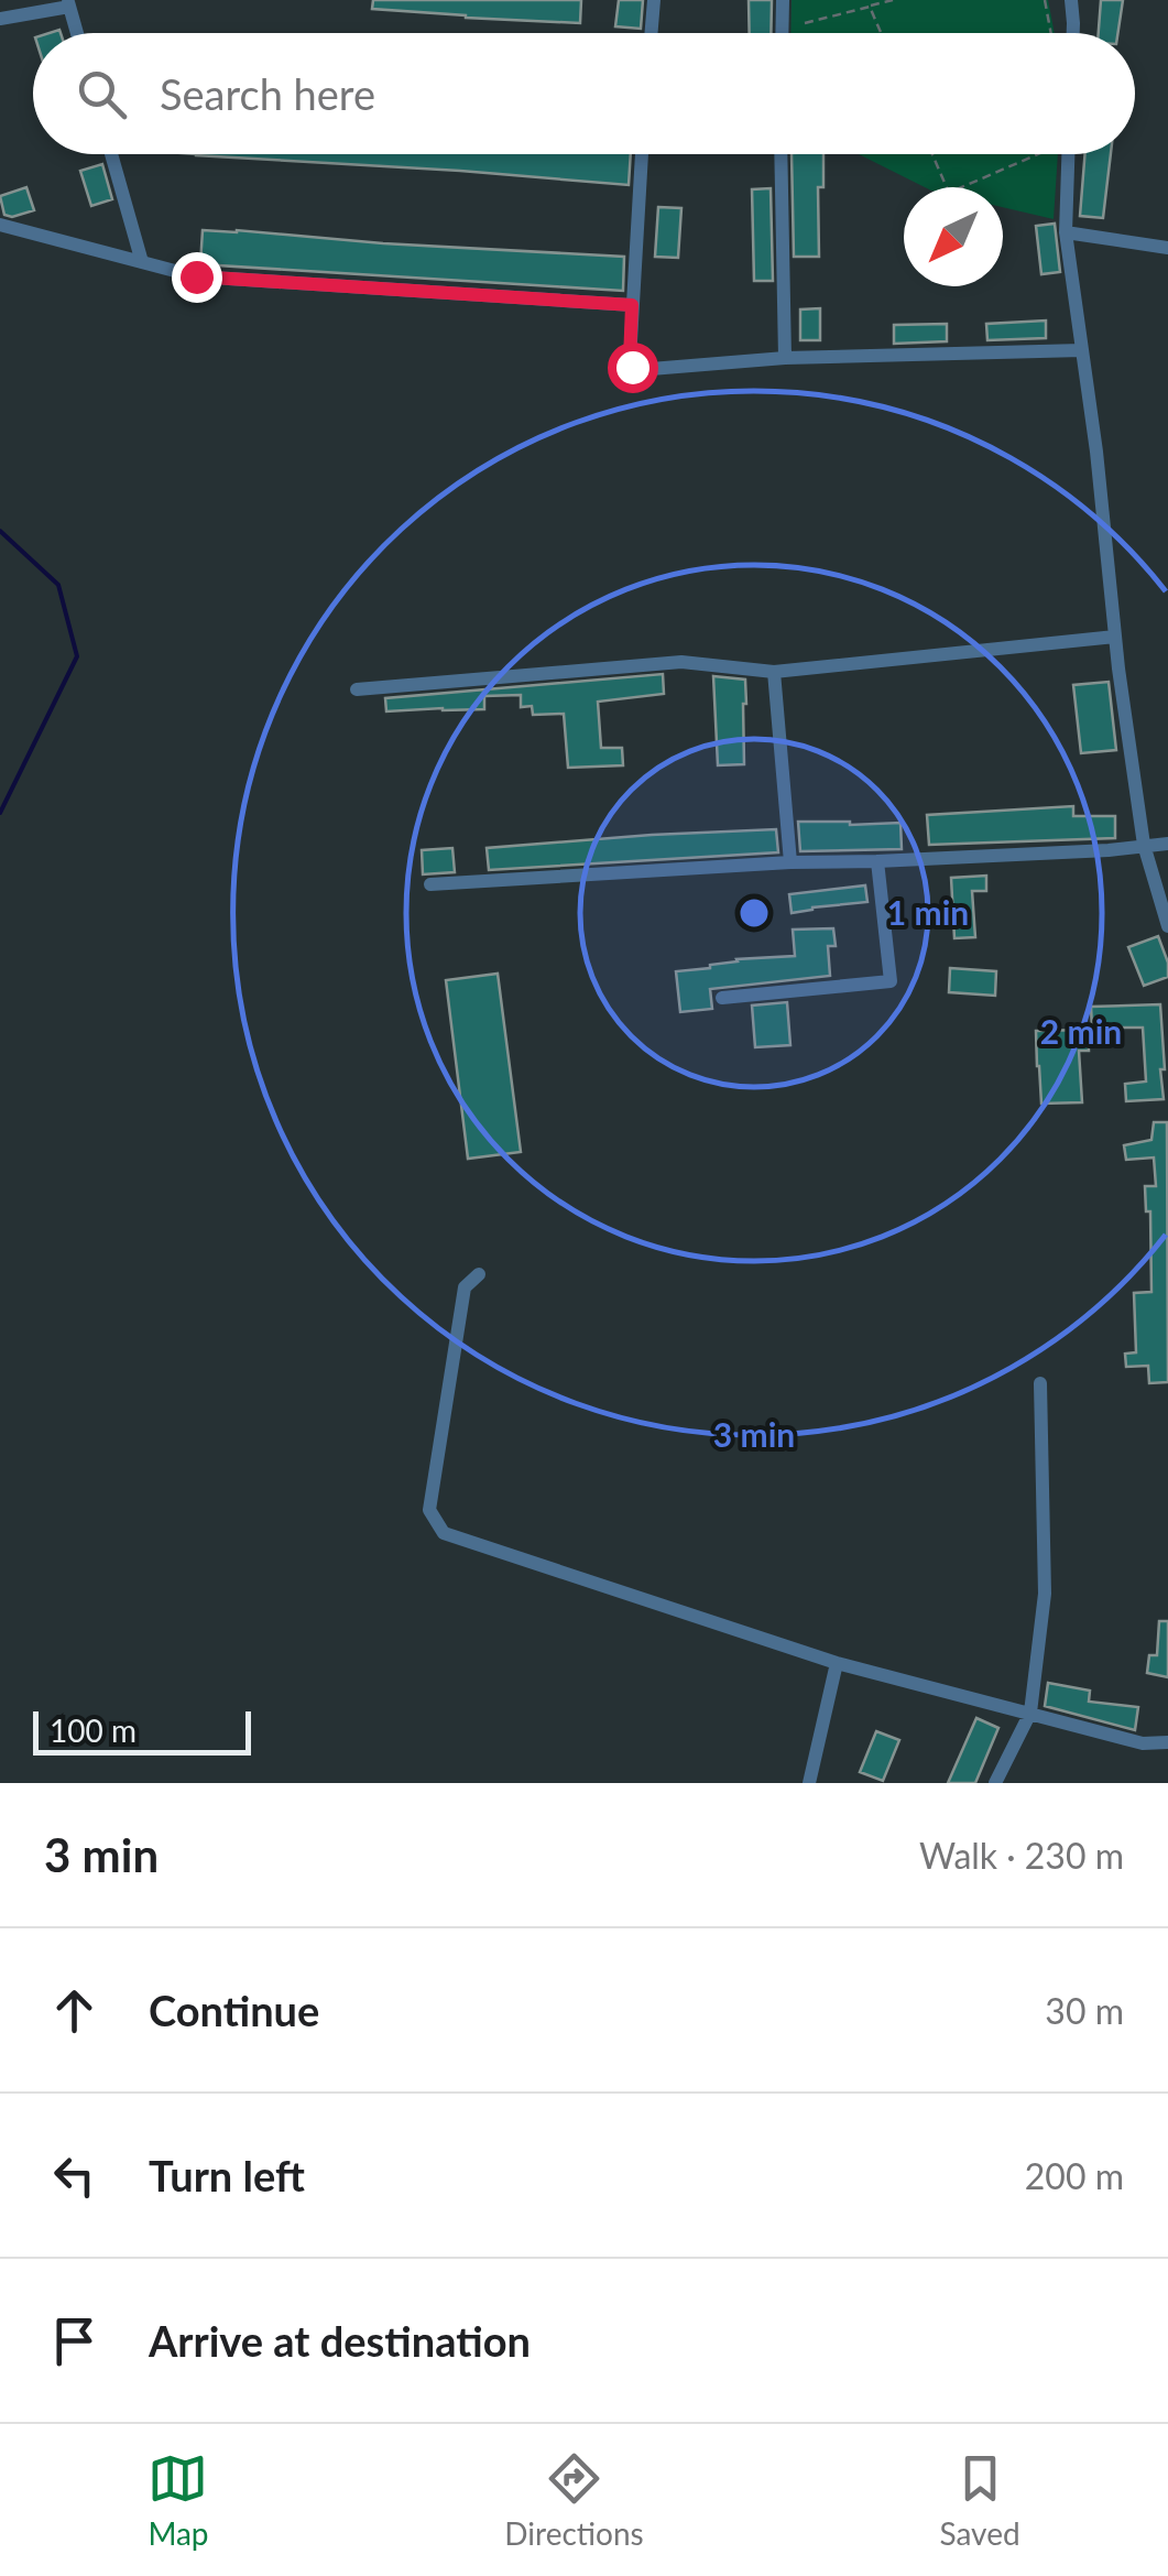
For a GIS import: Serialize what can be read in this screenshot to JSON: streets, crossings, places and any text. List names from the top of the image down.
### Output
{
  "scale_bar": "100 m",
  "north": "bottom left",
  "page": {
    "search": "Search here",
    "scale": "100 m",
    "heading": ["3 min", "Walk · 230 m"],
    "list": [
      ["Continue", "30 m"],
      ["Turn left", "200 m"],
      "Arrive at destination"
    ],
    "nav": ["Map", "Directions", "Saved"]
  },
  "rings": ["1 min", "2 min", "3 min"]
}
